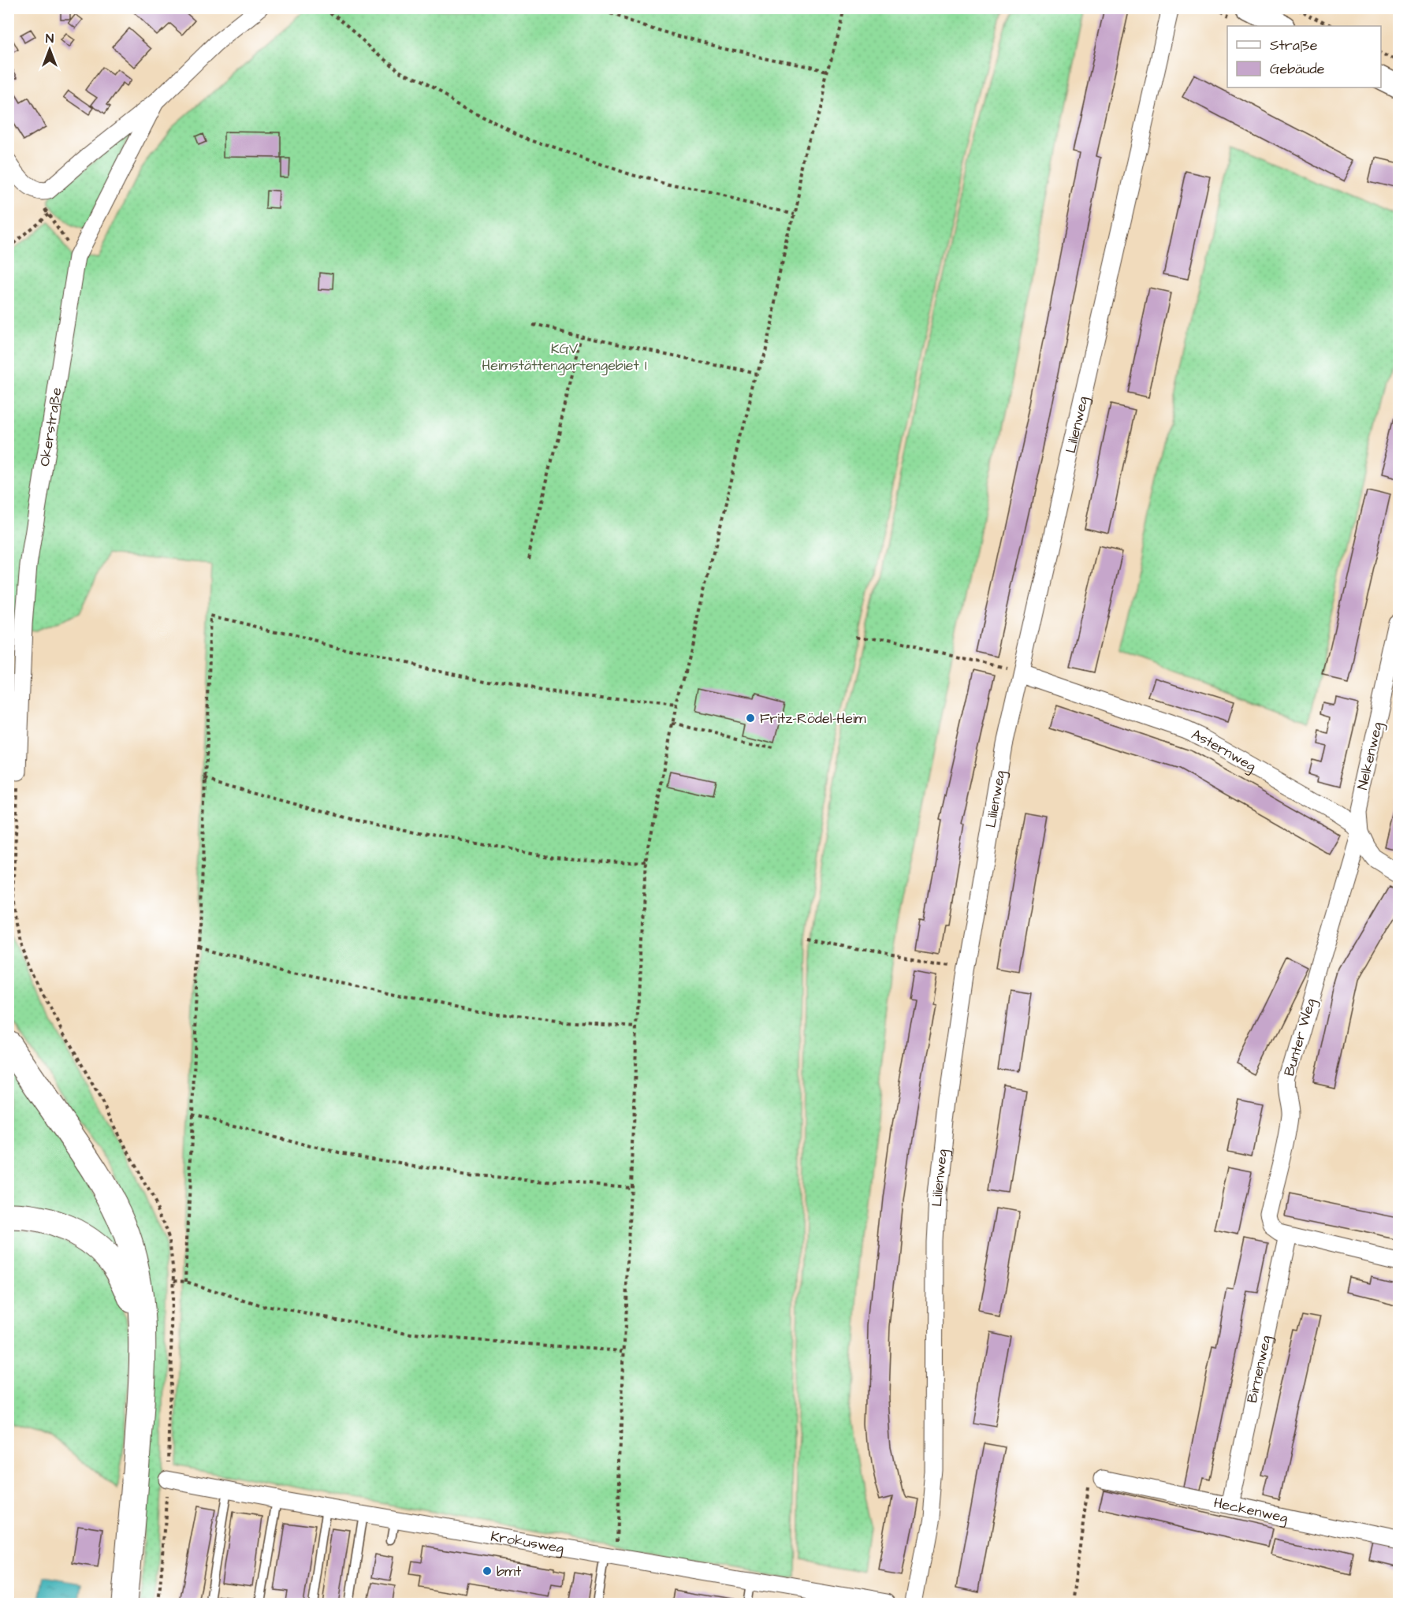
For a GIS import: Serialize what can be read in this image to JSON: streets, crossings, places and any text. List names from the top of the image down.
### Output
{
  "streets": {
    "street": [
      "Lilienweg",
      "Okerstraße",
      "Asternweg",
      "Nelkenweg",
      "Bunter Weg",
      "Birnenweg",
      "Heckenweg",
      "Krokusweg"
    ]
  },
  "crossings": [
    ["Lilienweg", "Asternweg"],
    ["Asternweg", "Nelkenweg"],
    ["Asternweg", "Bunter Weg"],
    ["Nelkenweg", "Bunter Weg"],
    ["Bunter Weg", "Birnenweg"],
    ["Birnenweg", "Heckenweg"]
  ],
  "parks": ["KGV Heimstättengartengebiet I"],
  "places": ["Fritz-Rödel-Heim", "bmt"],
  "legend": ["Straße", "Gebäude"],
  "north": "top"
}
